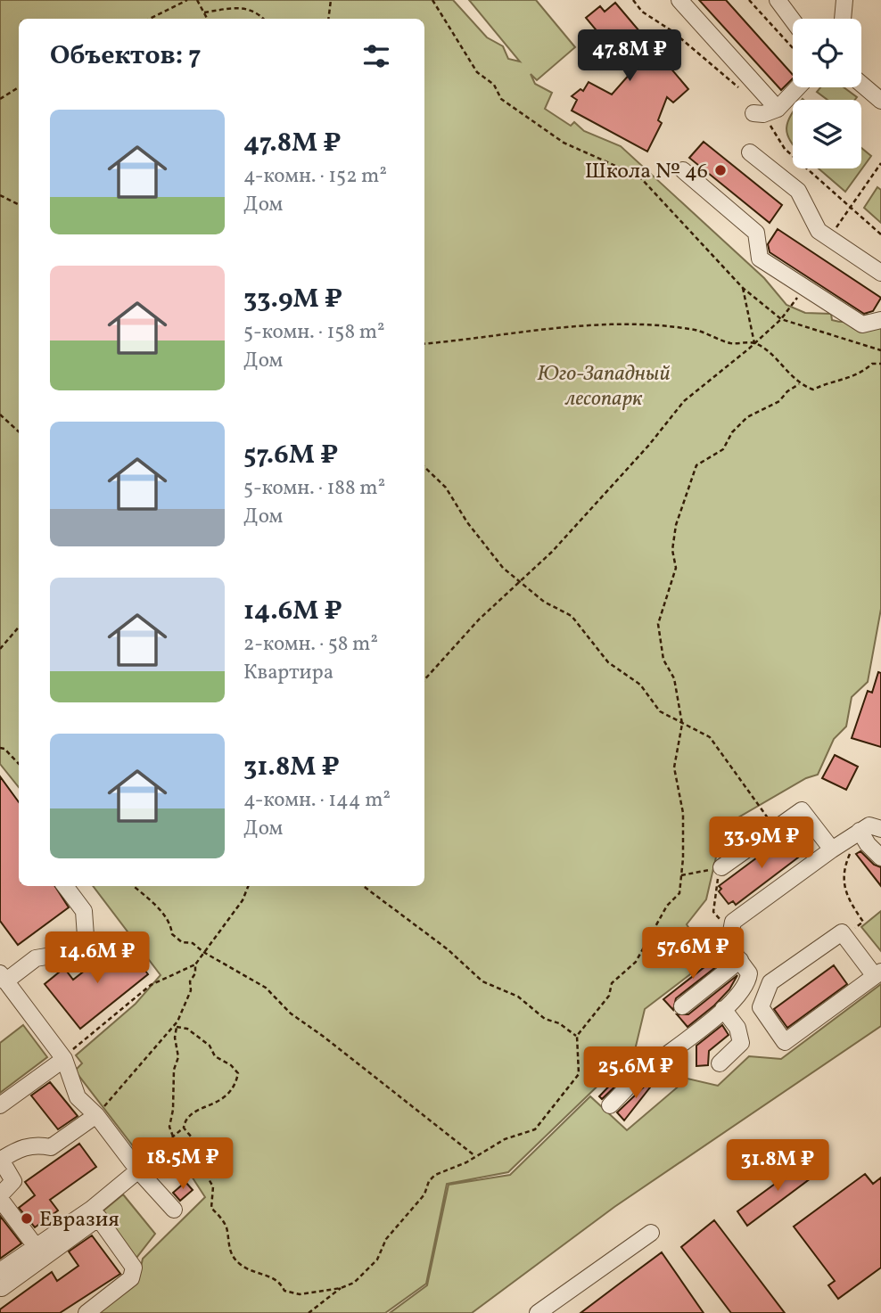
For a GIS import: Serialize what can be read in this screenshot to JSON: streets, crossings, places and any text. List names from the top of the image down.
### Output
{
  "parks": ["Юго-Западный лесопарк"],
  "places": ["Школа № 46", "Евразия"],
  "page": {
    "heading": "Объектов: 7",
    "price": [
      "47.8M ₽",
      "33.9M ₽",
      "57.6M ₽",
      "14.6M ₽",
      "25.6M ₽",
      "18.5M ₽",
      "31.8M ₽"
    ],
    "list": [
      {
        "name": "47.8M ₽",
        "note": "4-комн. · 152 m² · Дом"
      },
      {
        "name": "33.9M ₽",
        "note": "5-комн. · 158 m² · Дом"
      },
      {
        "name": "57.6M ₽",
        "note": "5-комн. · 188 m² · Дом"
      },
      {
        "name": "14.6M ₽",
        "note": "2-комн. · 58 m² · Квартира"
      },
      {
        "name": "31.8M ₽",
        "note": "4-комн. · 144 m² · Дом"
      }
    ]
  }
}
